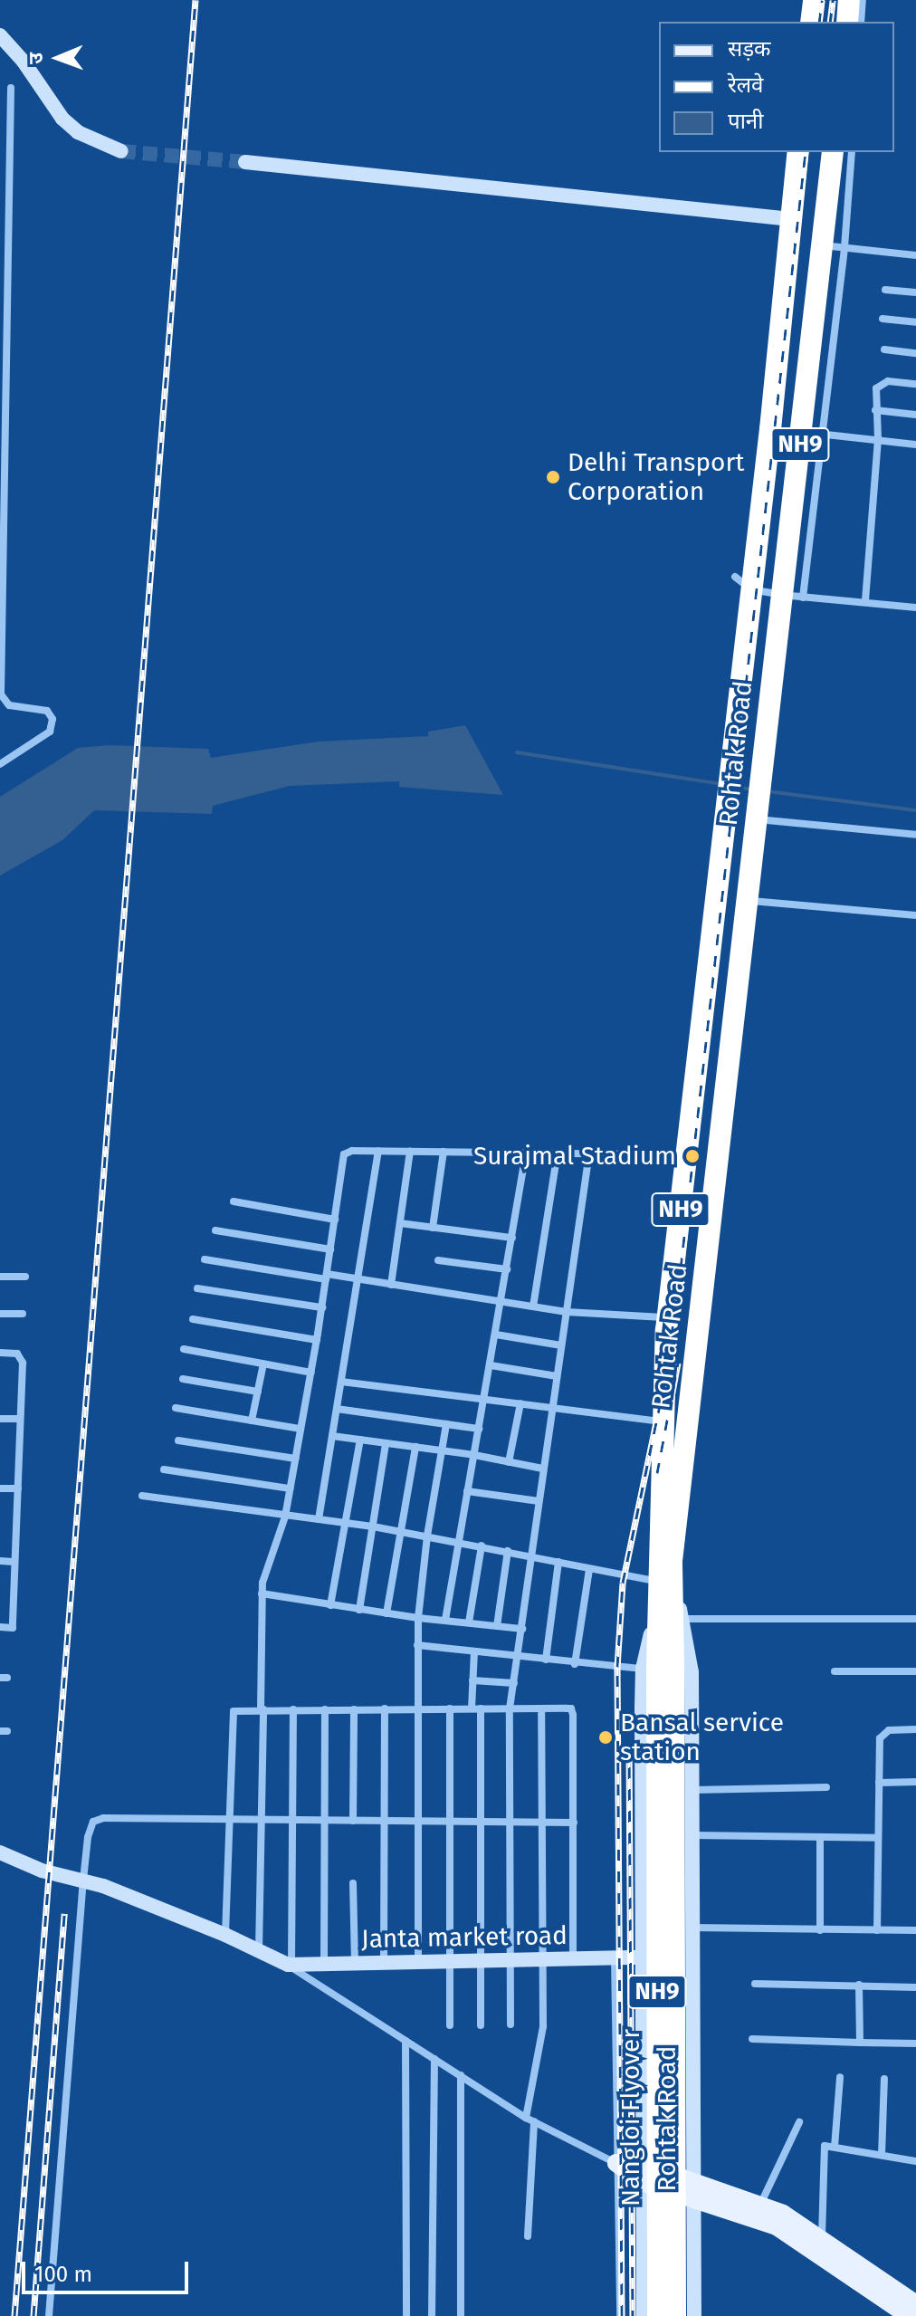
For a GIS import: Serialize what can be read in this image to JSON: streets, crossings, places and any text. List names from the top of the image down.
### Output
{
  "streets": {
    "highway": ["NH9", "Rohtak Road", "Nangloi Flyover"],
    "street": ["Janta market road"]
  },
  "crossings": [
    ["Rohtak Road", "Janta market road"],
    ["Rohtak Road", "Nangloi Flyover"]
  ],
  "places": ["Delhi Transport Corporation", "Surajmal Stadium", "Bansal service station"],
  "legend": ["सड़क", "रेलवे", "पानी"],
  "scale_bar": "100 m",
  "north": "left"
}
